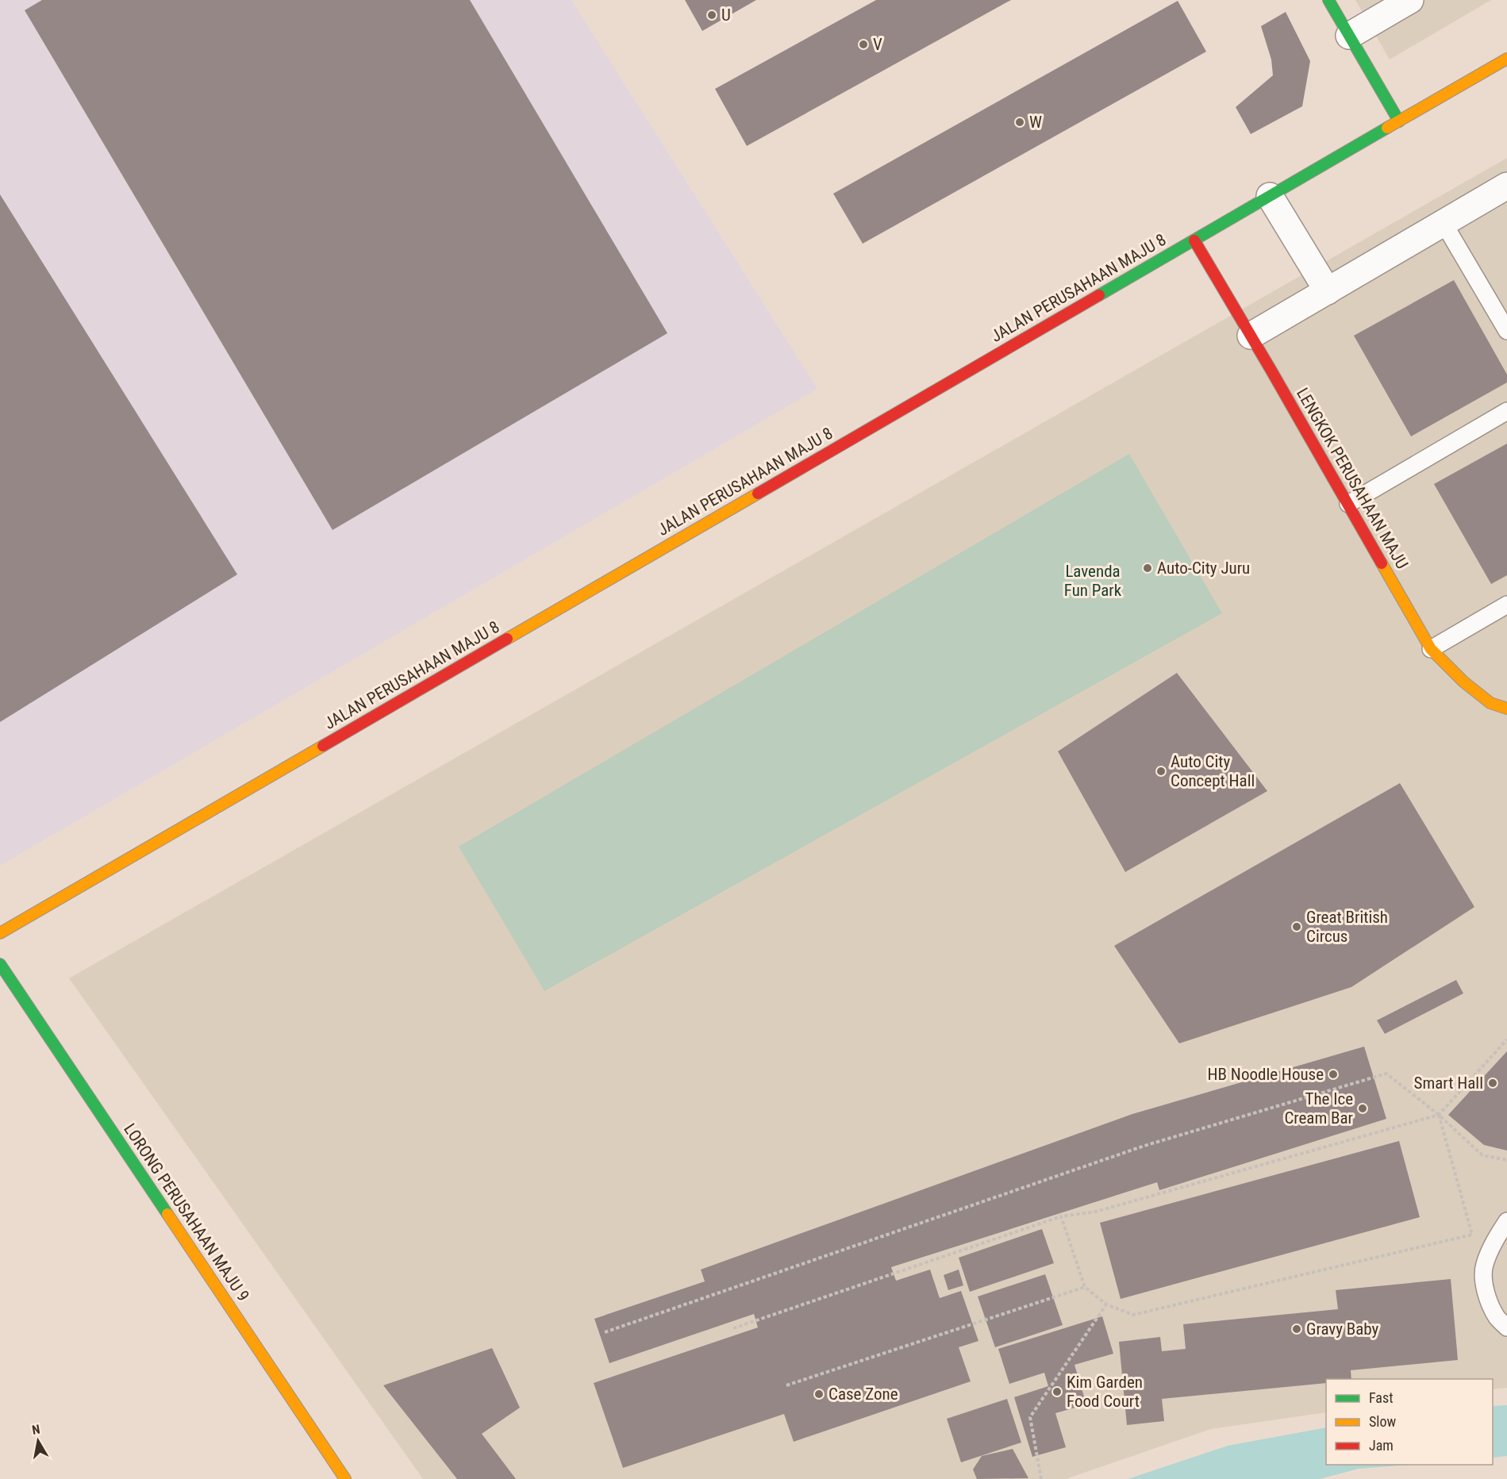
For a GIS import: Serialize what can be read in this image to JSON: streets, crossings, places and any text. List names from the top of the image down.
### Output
{
  "streets": {
    "street": ["JALAN PERUSAHAAN MAJU 8", "LENGKOK PERUSAHAAN MAJU", "LORONG PERUSAHAAN MAJU 9"]
  },
  "crossings": [
    ["JALAN PERUSAHAAN MAJU 8", "LENGKOK PERUSAHAAN MAJU"]
  ],
  "parks": ["Lavenda Fun Park"],
  "places": [
    "U",
    "V",
    "W",
    "Auto-City Juru",
    "Auto City Concept Hall",
    "Great British Circus",
    "HB Noodle House",
    "Smart Hall",
    "The Ice Cream Bar",
    "Gravy Baby",
    "Kim Garden Food Court",
    "Case Zone"
  ],
  "legend": ["Fast", "Slow", "Jam"],
  "north": "top"
}
